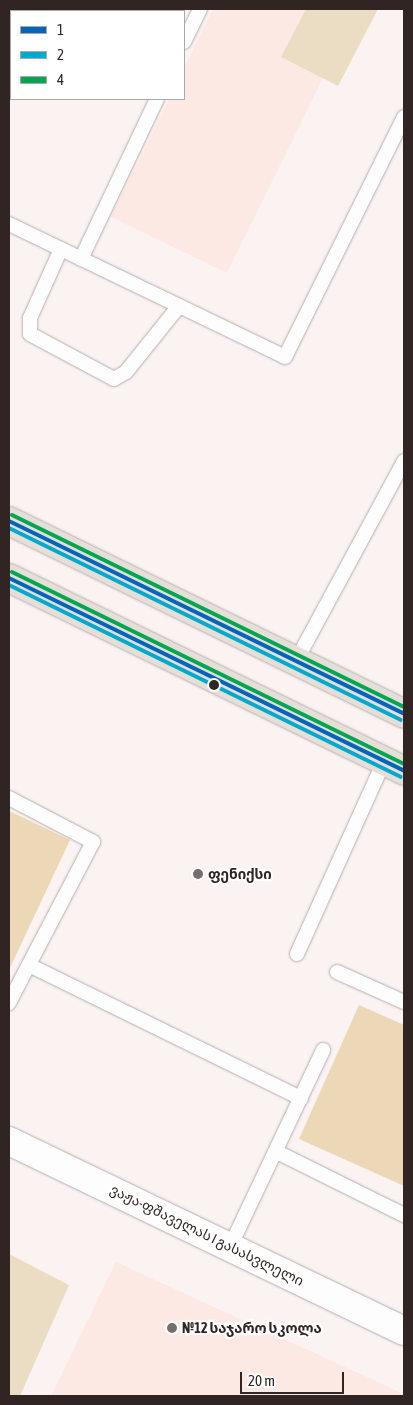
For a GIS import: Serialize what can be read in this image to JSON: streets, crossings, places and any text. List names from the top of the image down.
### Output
{
  "streets": {
    "street": ["ვაჟა-ფშაველას I გასასვლელი"]
  },
  "places": ["ფენიქსი", "№12 საჯარო სკოლა"],
  "lines": ["transit line 4", "transit line 1", "transit line 2"],
  "legend": ["1", "2", "4"],
  "scale_bar": "20 m"
}
